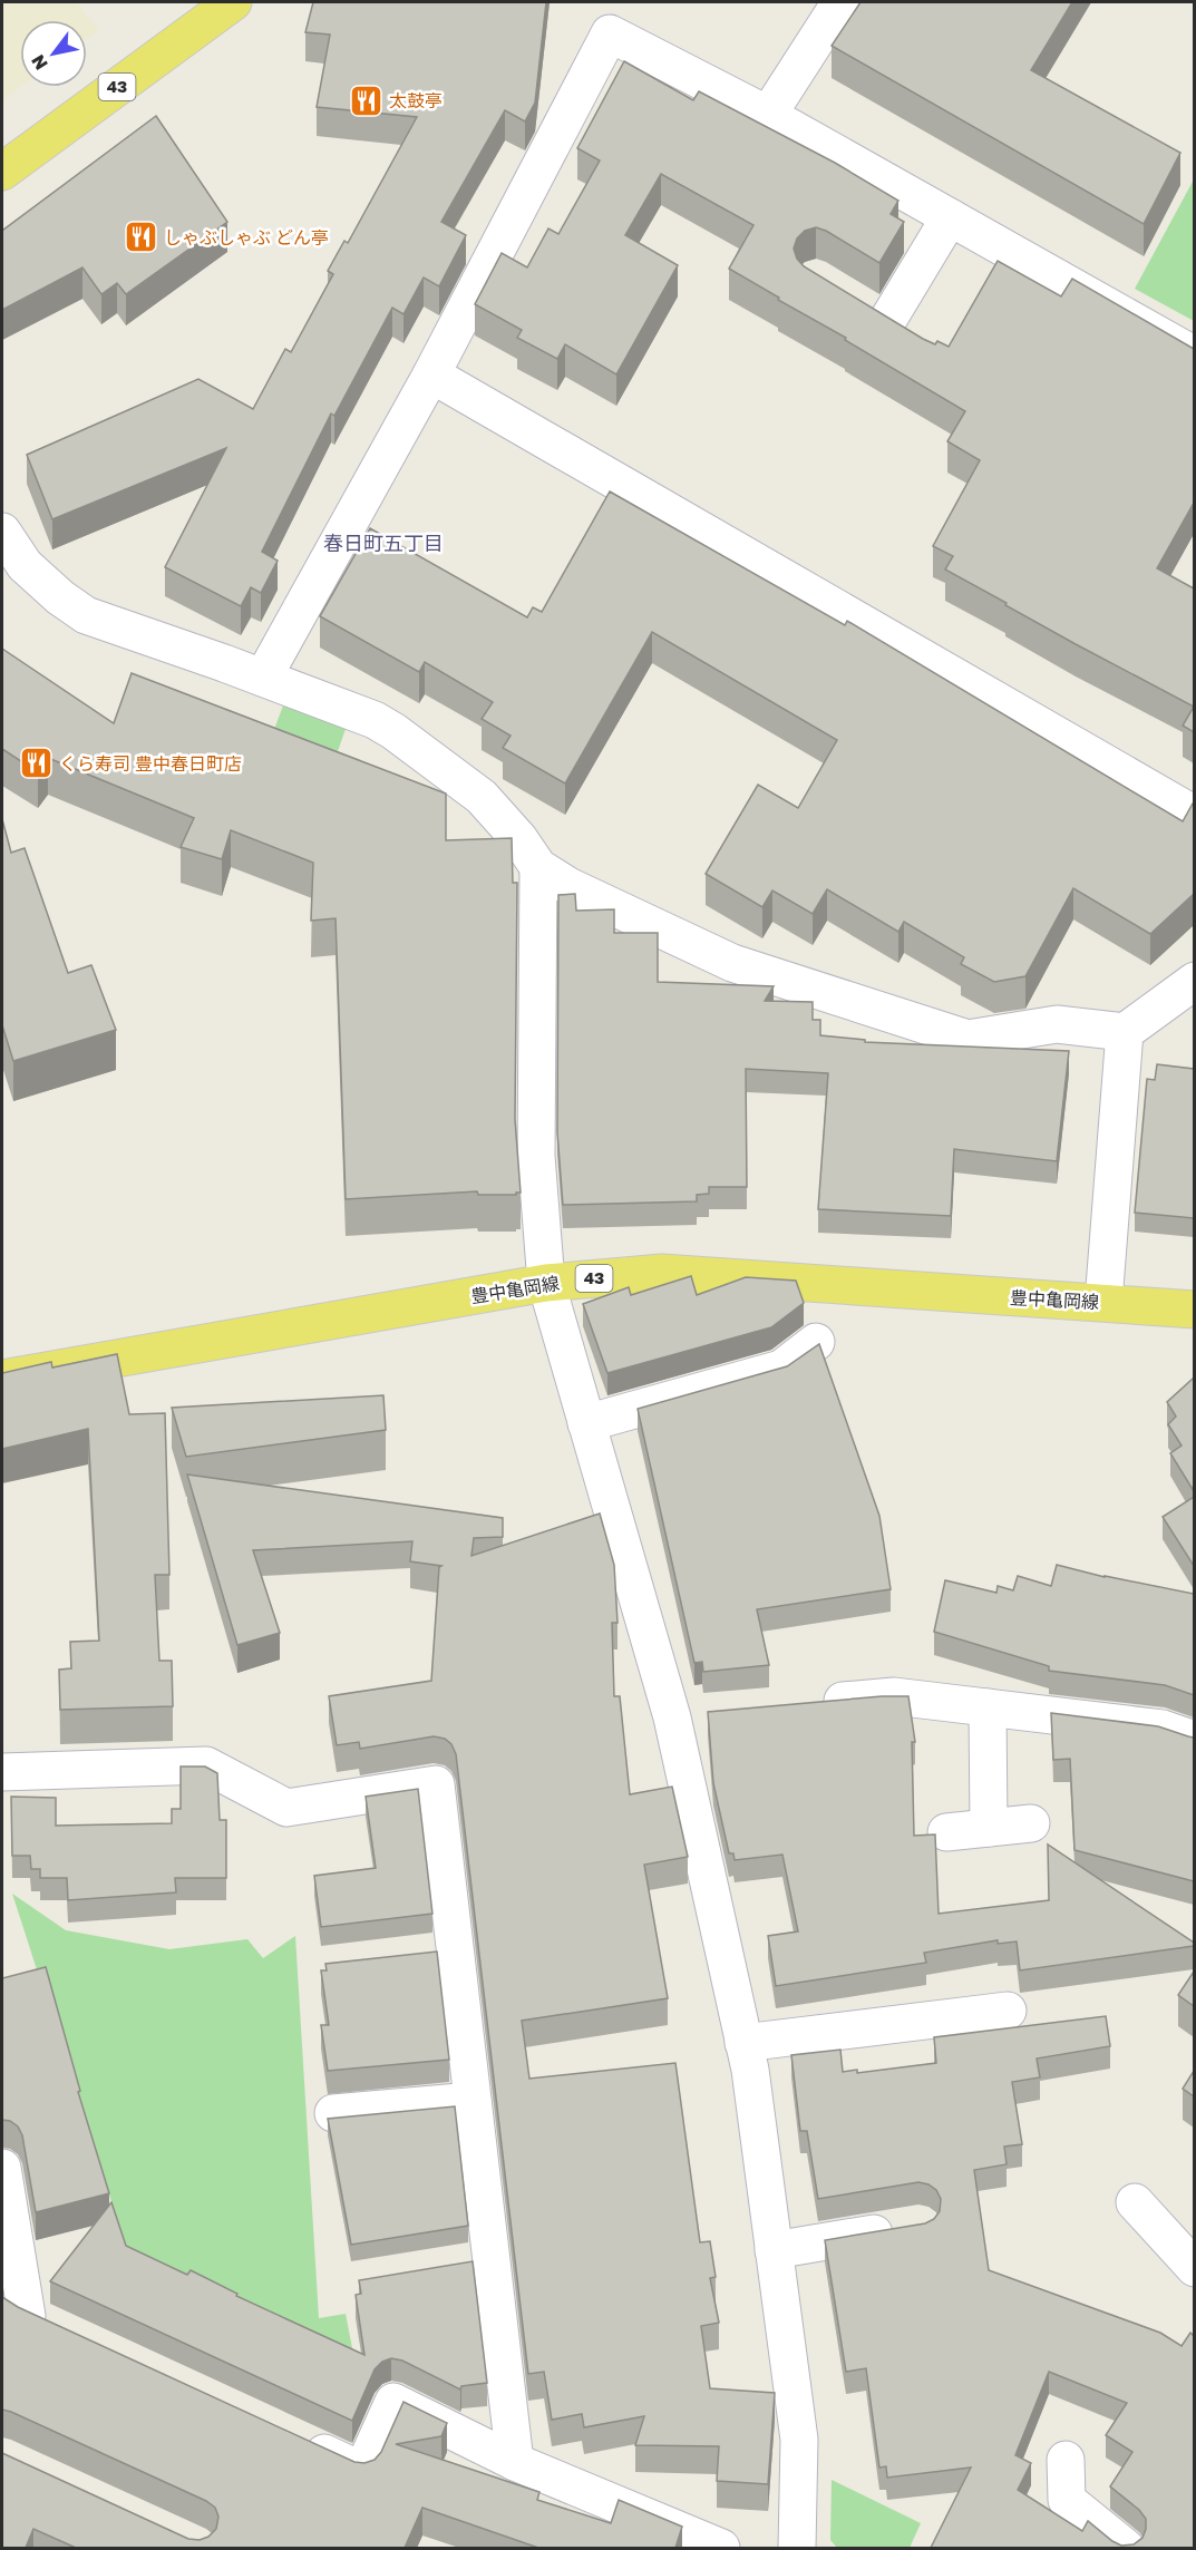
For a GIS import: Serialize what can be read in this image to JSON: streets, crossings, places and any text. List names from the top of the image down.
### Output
{
  "streets": {
    "main road": ["43", "豊中亀岡線"]
  },
  "districts": ["春日町五丁目"],
  "places": {
    "restaurant": ["太鼓亭", "しゃぶしゃぶ どん亭", "くら寿司 豊中春日町店"]
  },
  "north": "bottom left"
}
